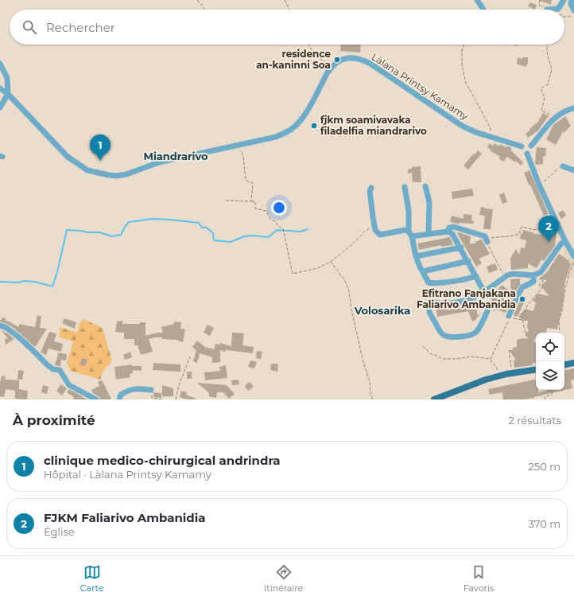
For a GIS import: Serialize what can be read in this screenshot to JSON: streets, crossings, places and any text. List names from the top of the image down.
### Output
{
  "streets": {
    "street": ["Làlana Printsy Kamamy"]
  },
  "districts": ["Miandrarivo", "Volosarika"],
  "places": ["residence an-kaninni Soa", "fjkm soamivavaka filadelfia miandrarivo", "Efitrano Fanjakana Faliarivo Ambanidia"],
  "page": {
    "search": "Rechercher",
    "pins": ["1", "2"],
    "heading": ["À proximité", "2 résultats"],
    "list": [
      {
        "mark": "1",
        "name": "clinique medico-chirurgical andrindra",
        "note": "Hôpital · Làlana Printsy Kamamy",
        "value": "250 m"
      },
      {
        "mark": "2",
        "name": "FJKM Faliarivo Ambanidia",
        "note": "Église",
        "value": "370 m"
      }
    ],
    "nav": ["Carte", "Itinéraire", "Favoris"]
  }
}
